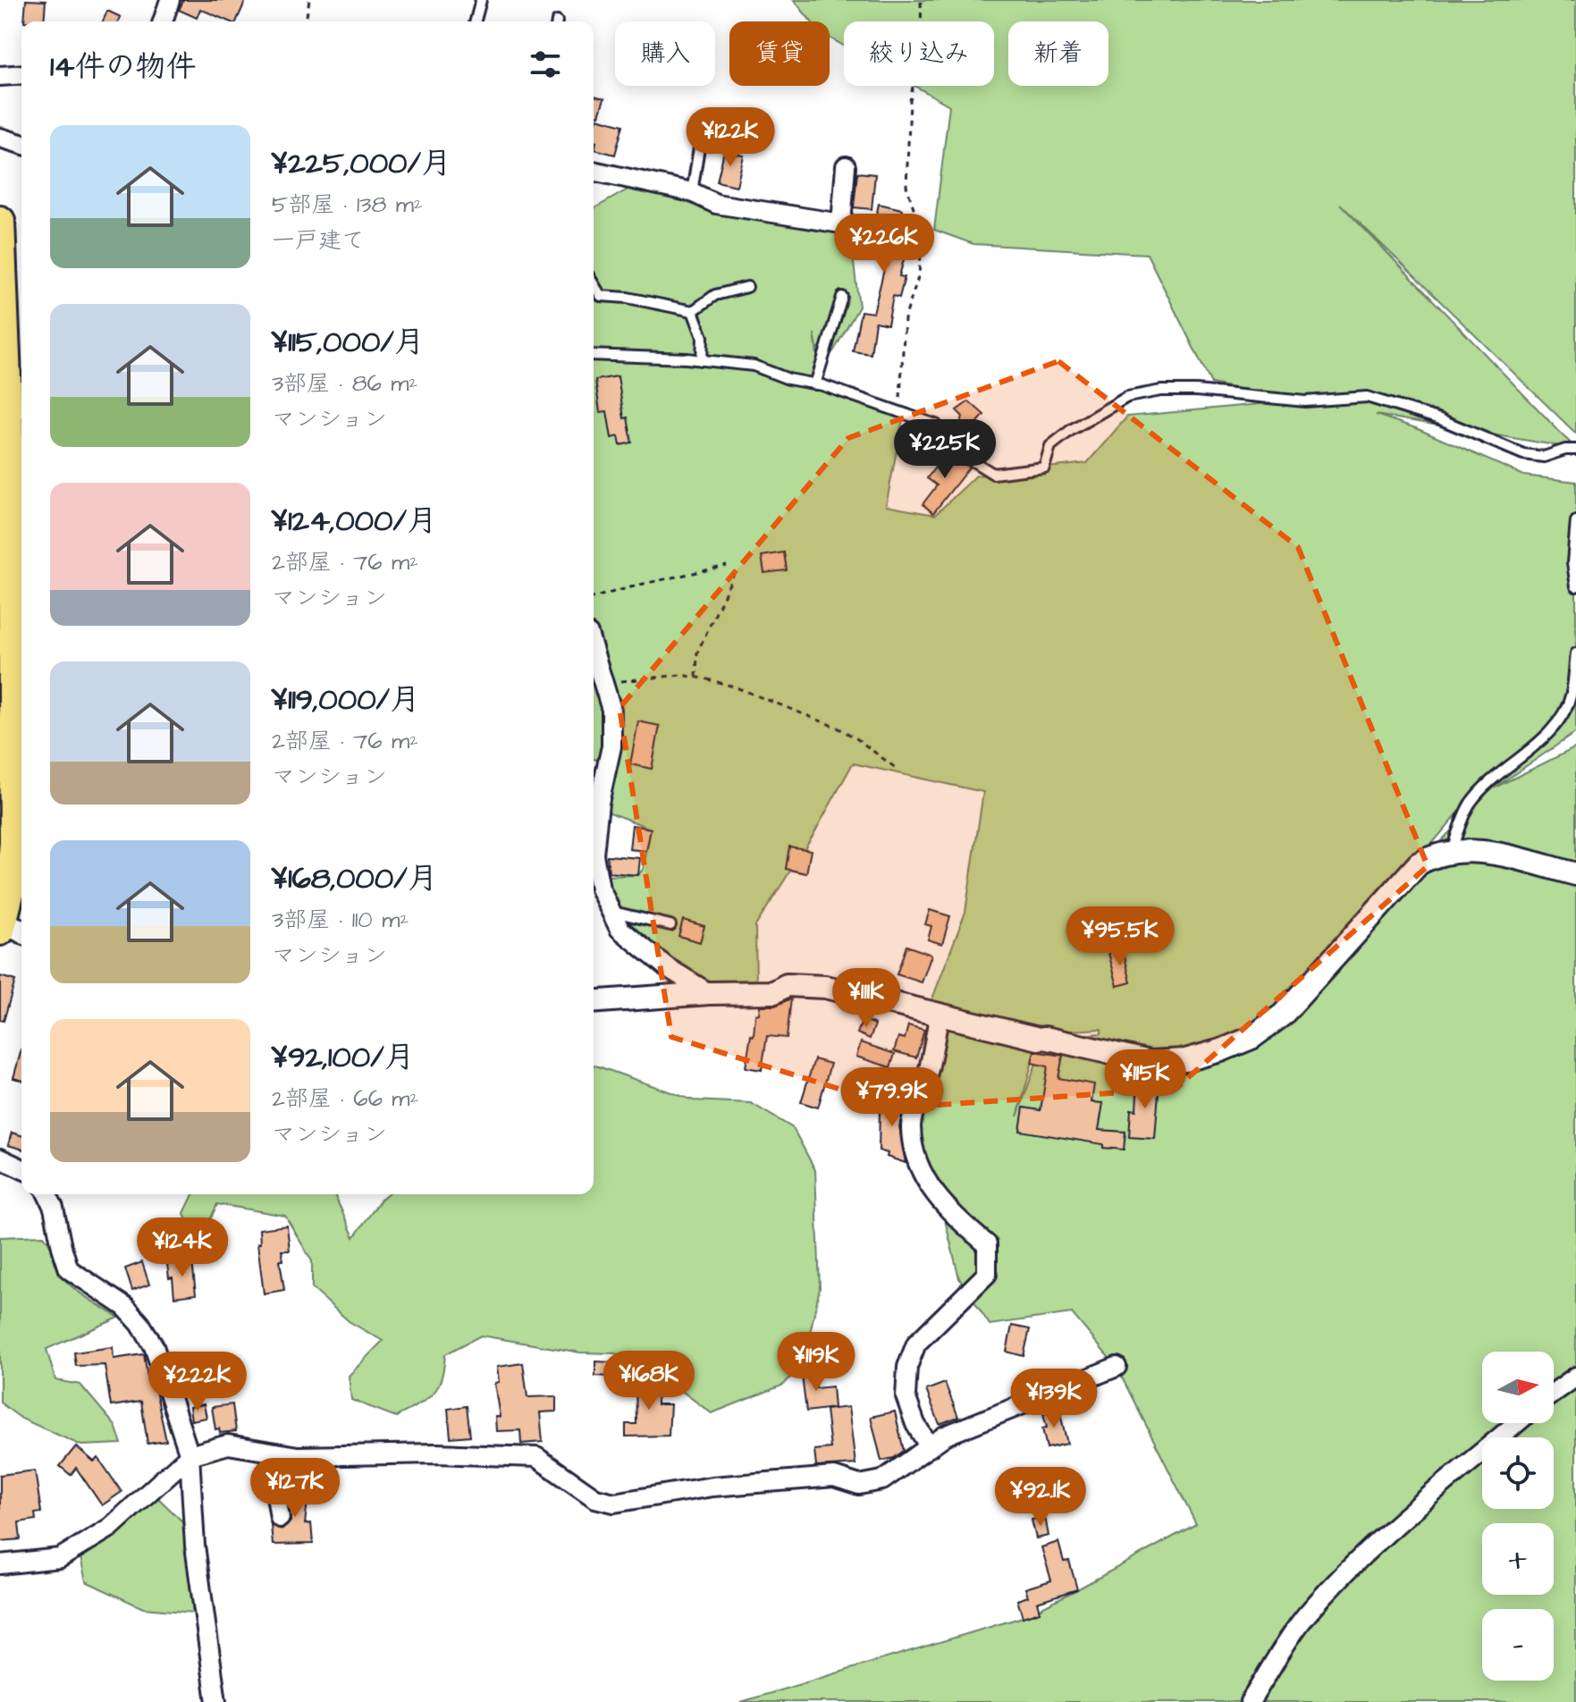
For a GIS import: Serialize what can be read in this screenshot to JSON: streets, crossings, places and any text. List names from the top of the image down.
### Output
{
  "north": "right",
  "page": {
    "chip": [
      "購入",
      "賃貸",
      "絞り込み",
      "新着"
    ],
    "heading": "14件の物件",
    "price": [
      "¥122K",
      "¥226K",
      "¥225K",
      "¥95.5K",
      "¥111K",
      "¥115K",
      "¥79.9K",
      "¥124K",
      "¥119K",
      "¥168K",
      "¥222K",
      "¥139K",
      "¥127K",
      "¥92.1K"
    ],
    "list": [
      {
        "name": "¥225,000/月",
        "note": "5部屋 · 138 m² · 一戸建て"
      },
      {
        "name": "¥115,000/月",
        "note": "3部屋 · 86 m² · マンション"
      },
      {
        "name": "¥124,000/月",
        "note": "2部屋 · 76 m² · マンション"
      },
      {
        "name": "¥119,000/月",
        "note": "2部屋 · 76 m² · マンション"
      },
      {
        "name": "¥168,000/月",
        "note": "3部屋 · 110 m² · マンション"
      },
      {
        "name": "¥92,100/月",
        "note": "2部屋 · 66 m² · マンション"
      }
    ],
    "map_buttons": ["+", "−"]
  }
}
